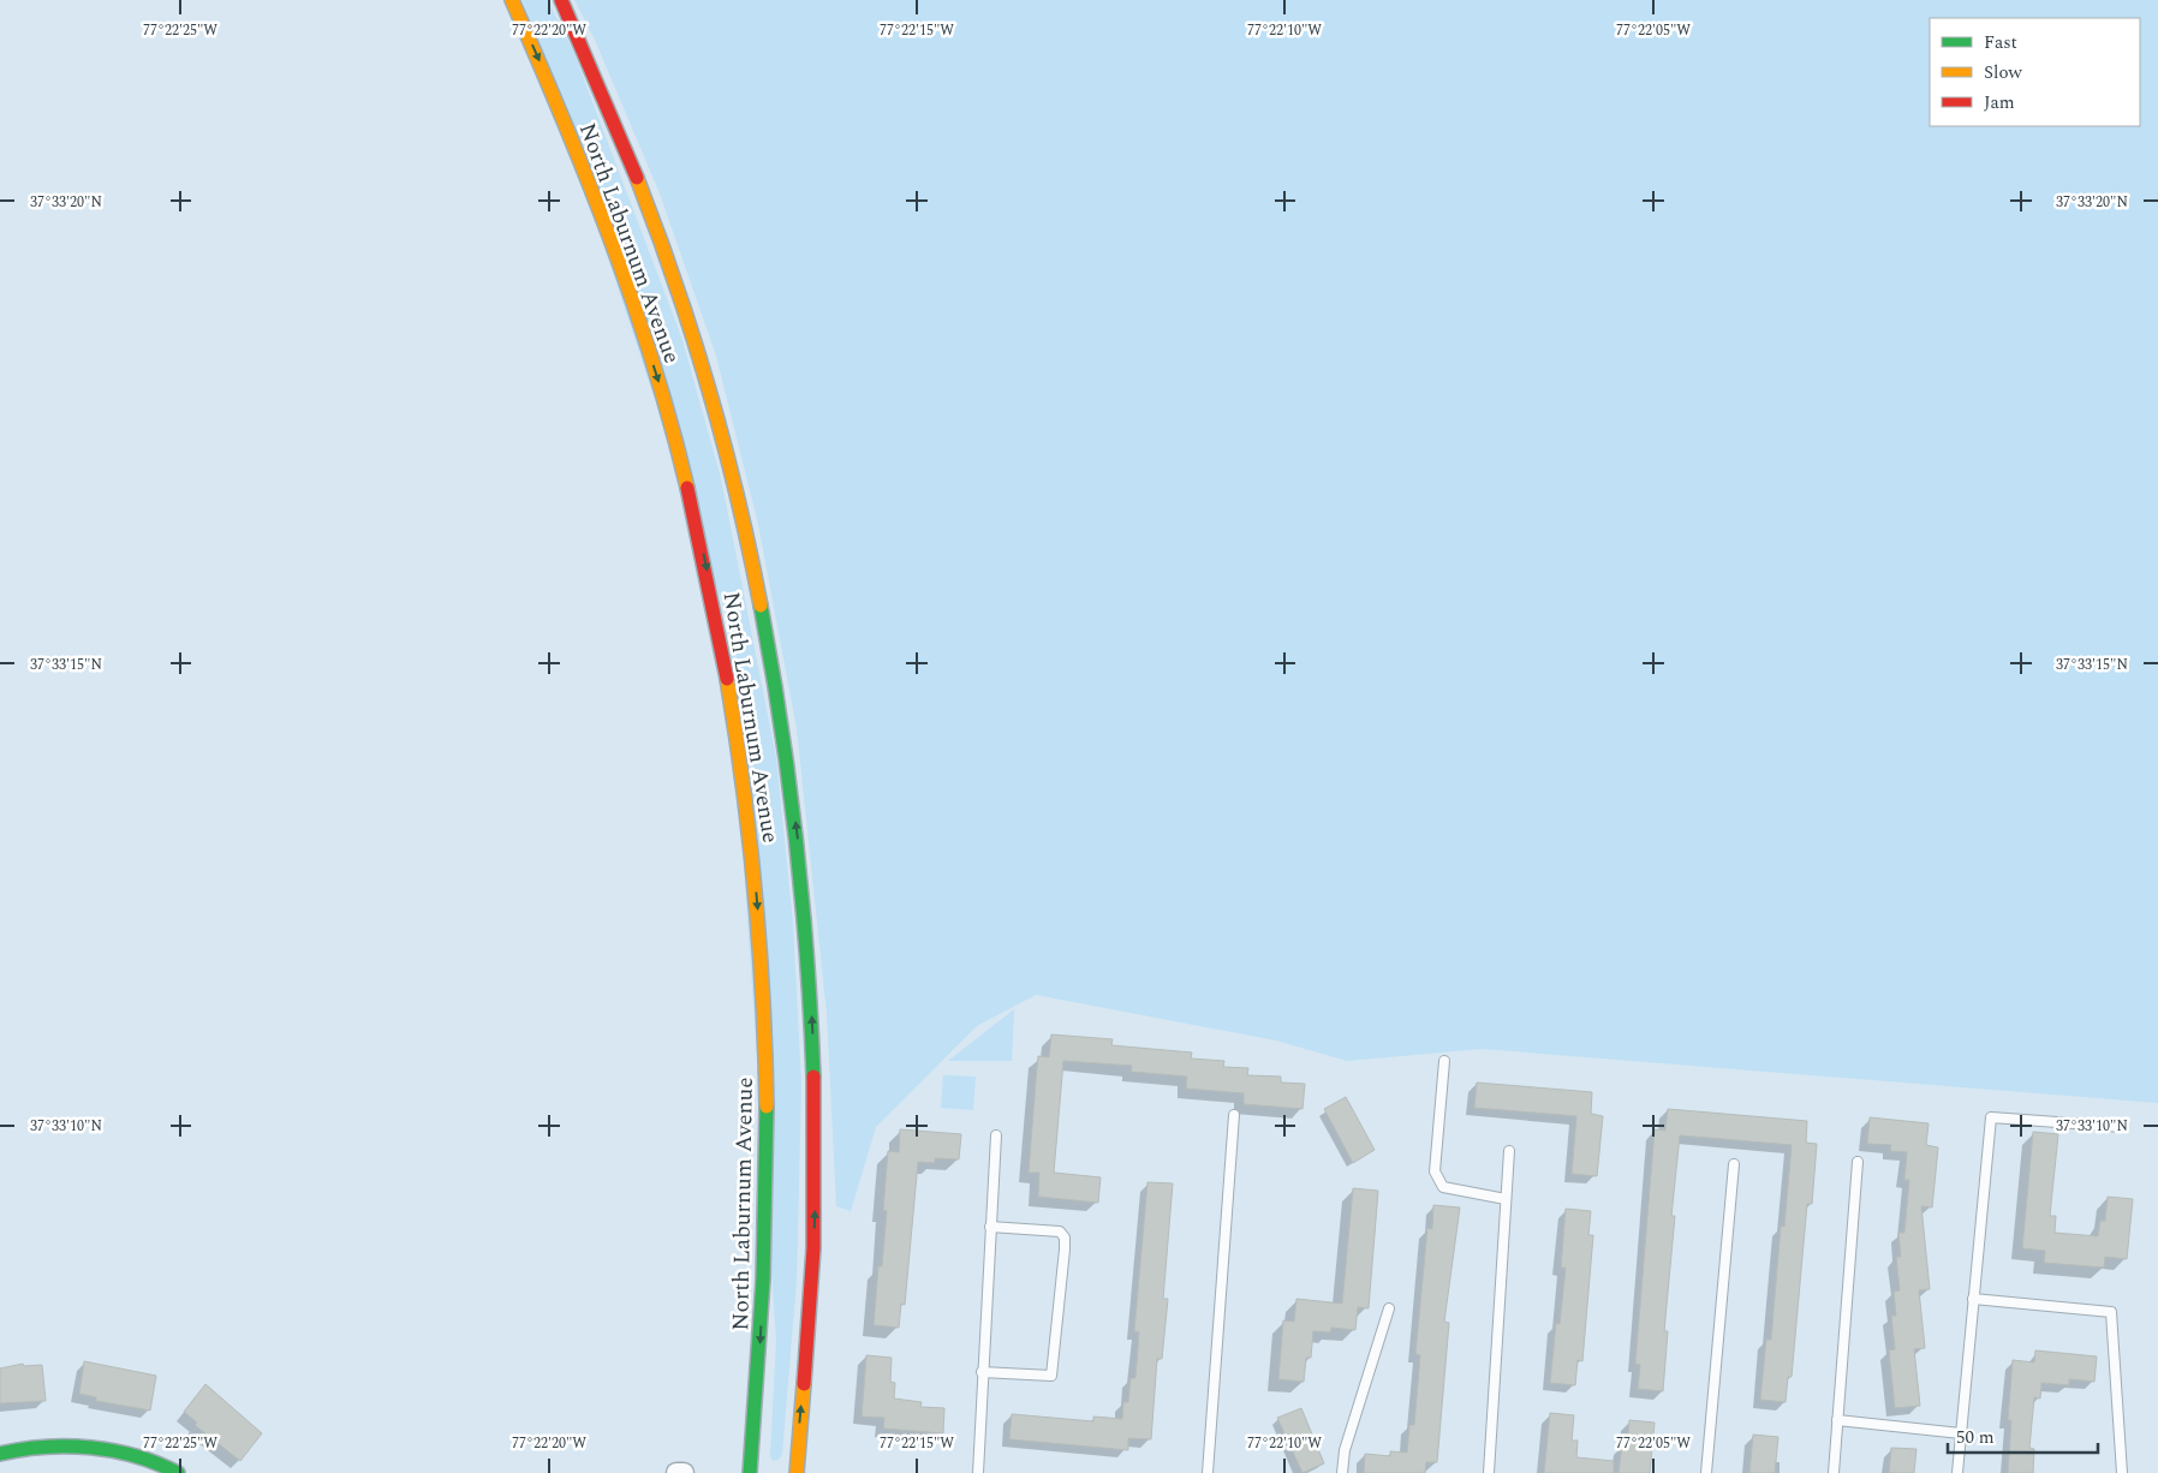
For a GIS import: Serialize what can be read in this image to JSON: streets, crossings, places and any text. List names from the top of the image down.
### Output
{
  "streets": {
    "main road": ["North Laburnum Avenue"]
  },
  "legend": ["Fast", "Slow", "Jam"],
  "scale_bar": "50 m",
  "coordinates": [
    "77°22'25\"W",
    "77°22'20\"W",
    "77°22'15\"W",
    "77°22'10\"W",
    "77°22'05\"W",
    "37°33'20\"N",
    "37°33'15\"N",
    "37°33'10\"N"
  ]
}
